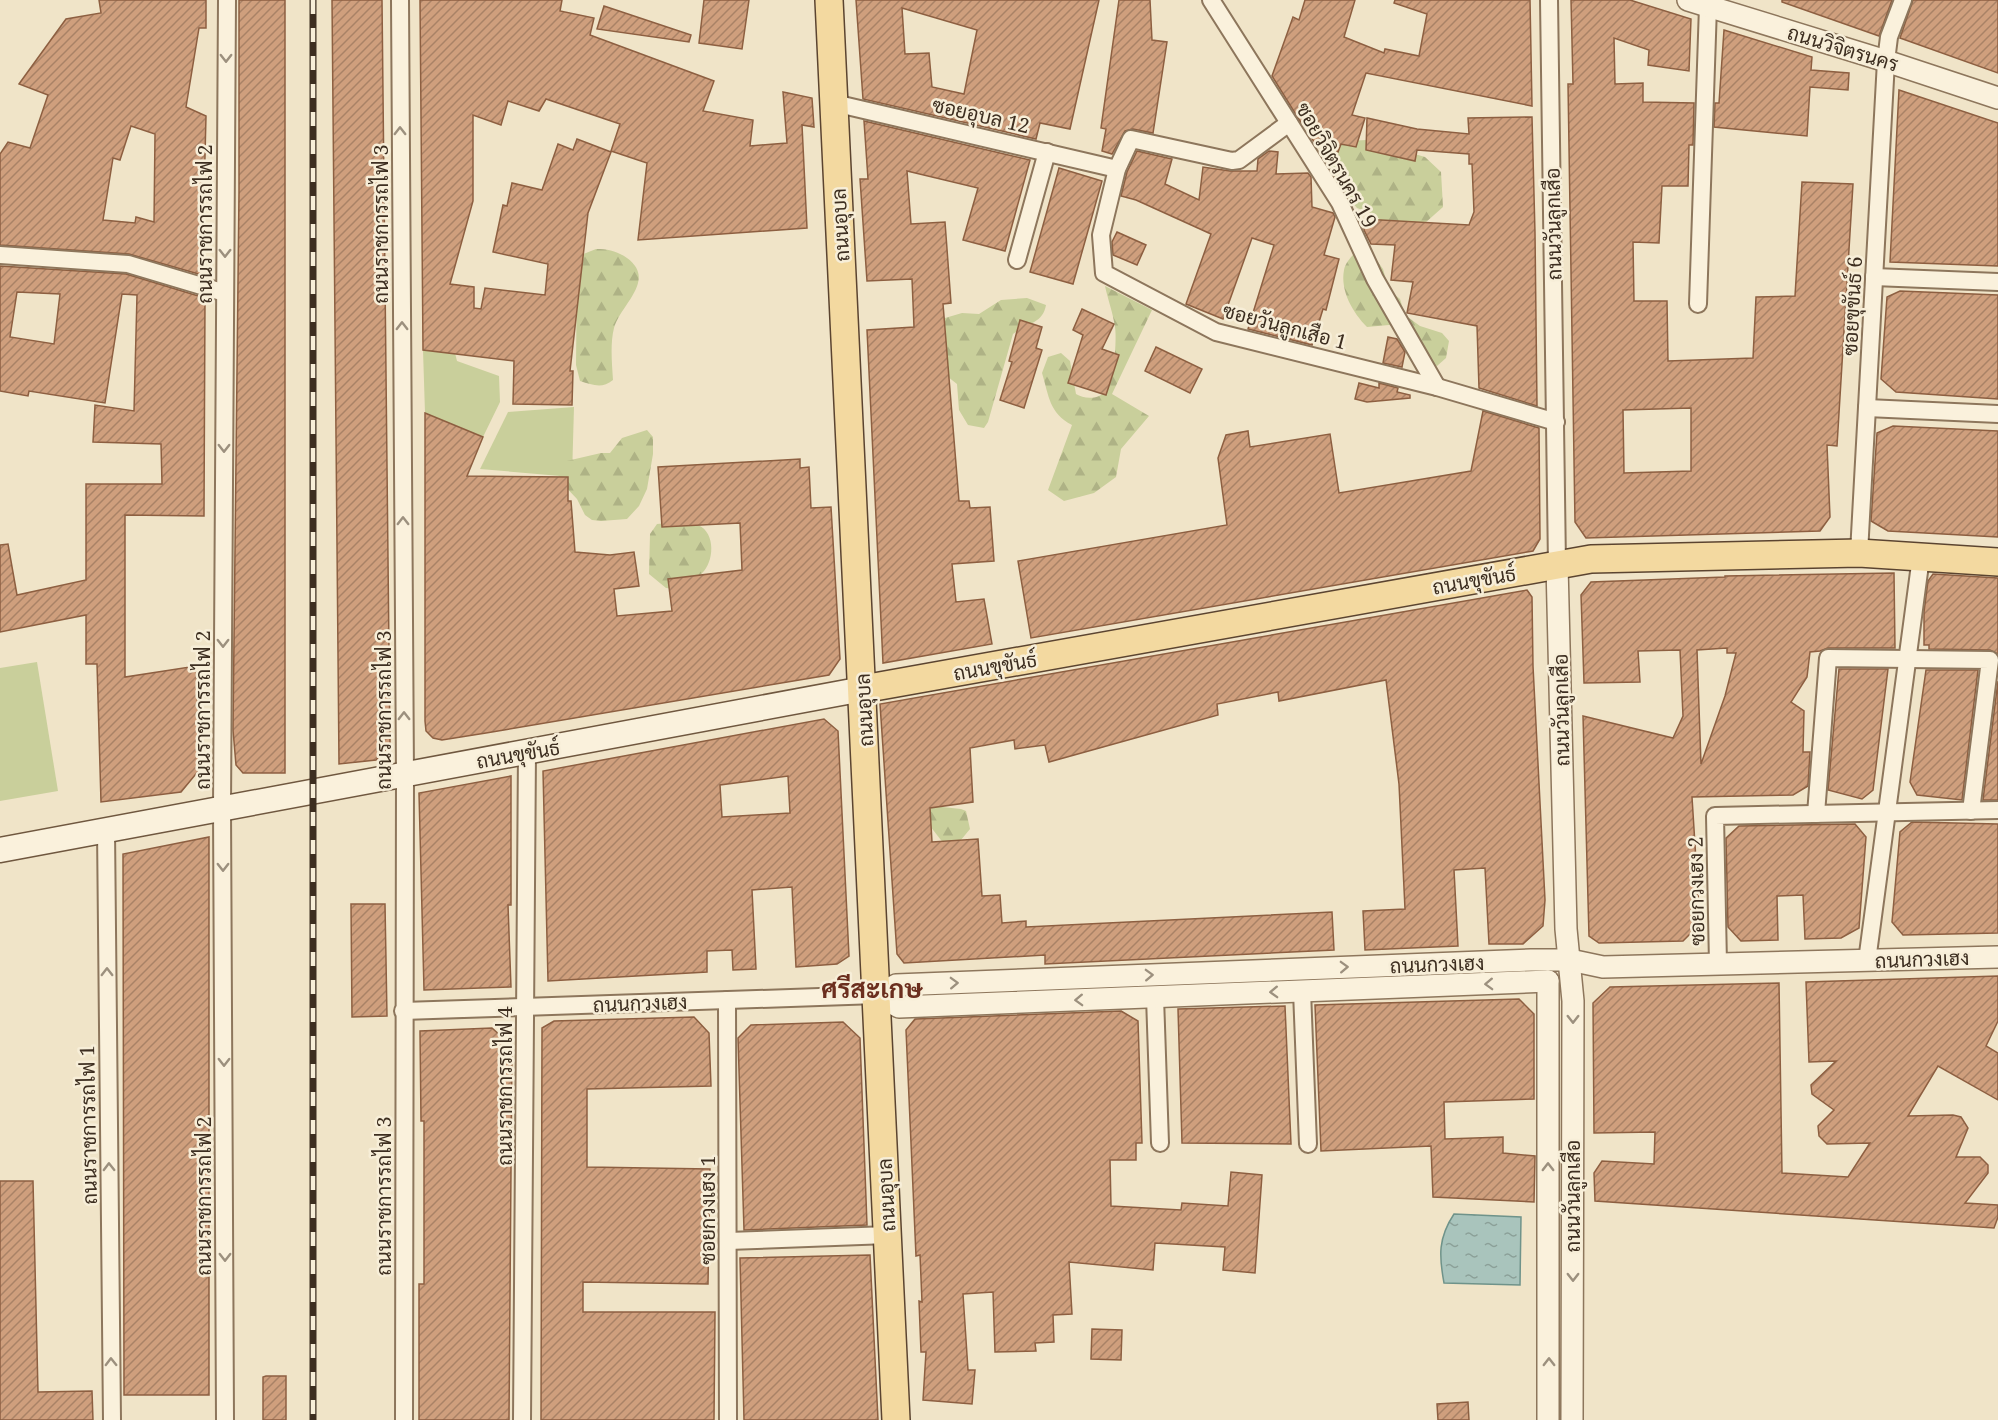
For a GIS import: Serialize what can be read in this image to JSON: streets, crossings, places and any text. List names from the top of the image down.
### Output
{
  "streets": {
    "main road": ["ถนนอุบล", "ถนนขุขันธ์"],
    "street": [
      "ถนนวิจิตรนคร",
      "ซอยอุบล 12",
      "ซอยวิจิตรนคร 19",
      "ถนนราชการรถไฟ 2",
      "ถนนราชการรถไฟ 3",
      "ถนนวันลูกเสือ",
      "ซอยขุขันธ์ 6",
      "ซอยวันลูกเสือ 1",
      "ซอยกวงเฮง 2",
      "ถนนกวงเฮง",
      "ถนนราชการรถไฟ 4",
      "ถนนราชการรถไฟ 1",
      "ซอยกวงเฮง 1"
    ]
  },
  "crossings": [
    ["ถนนวิจิตรนคร", "ซอยขุขันธ์ 6"],
    ["ซอยอุบล 12", "ถนนอุบล"],
    ["ซอยอุบล 12", "ซอยวันลูกเสือ 1"],
    ["ซอยวิจิตรนคร 19", "ซอยวันลูกเสือ 1"],
    ["ถนนราชการรถไฟ 2", "ถนนขุขันธ์"],
    ["ถนนราชการรถไฟ 3", "ถนนขุขันธ์"],
    ["ถนนราชการรถไฟ 3", "ถนนกวงเฮง"],
    ["ถนนวันลูกเสือ", "ซอยวันลูกเสือ 1"],
    ["ถนนวันลูกเสือ", "ถนนขุขันธ์"],
    ["ถนนวันลูกเสือ", "ถนนกวงเฮง"],
    ["ถนนอุบล", "ถนนขุขันธ์"],
    ["ถนนอุบล", "ถนนกวงเฮง"],
    ["ซอยขุขันธ์ 6", "ถนนขุขันธ์"],
    ["ถนนขุขันธ์", "ถนนราชการรถไฟ 4"],
    ["ถนนขุขันธ์", "ถนนราชการรถไฟ 1"],
    ["ซอยกวงเฮง 2", "ถนนกวงเฮง"],
    ["ถนนกวงเฮง", "ถนนราชการรถไฟ 4"],
    ["ถนนกวงเฮง", "ซอยกวงเฮง 1"]
  ],
  "one_way": ["ถนนราชการรถไฟ 2", "ถนนราชการรถไฟ 3", "ถนนราชการรถไฟ 1"],
  "districts": ["ศรีสะเกษ"]
}
